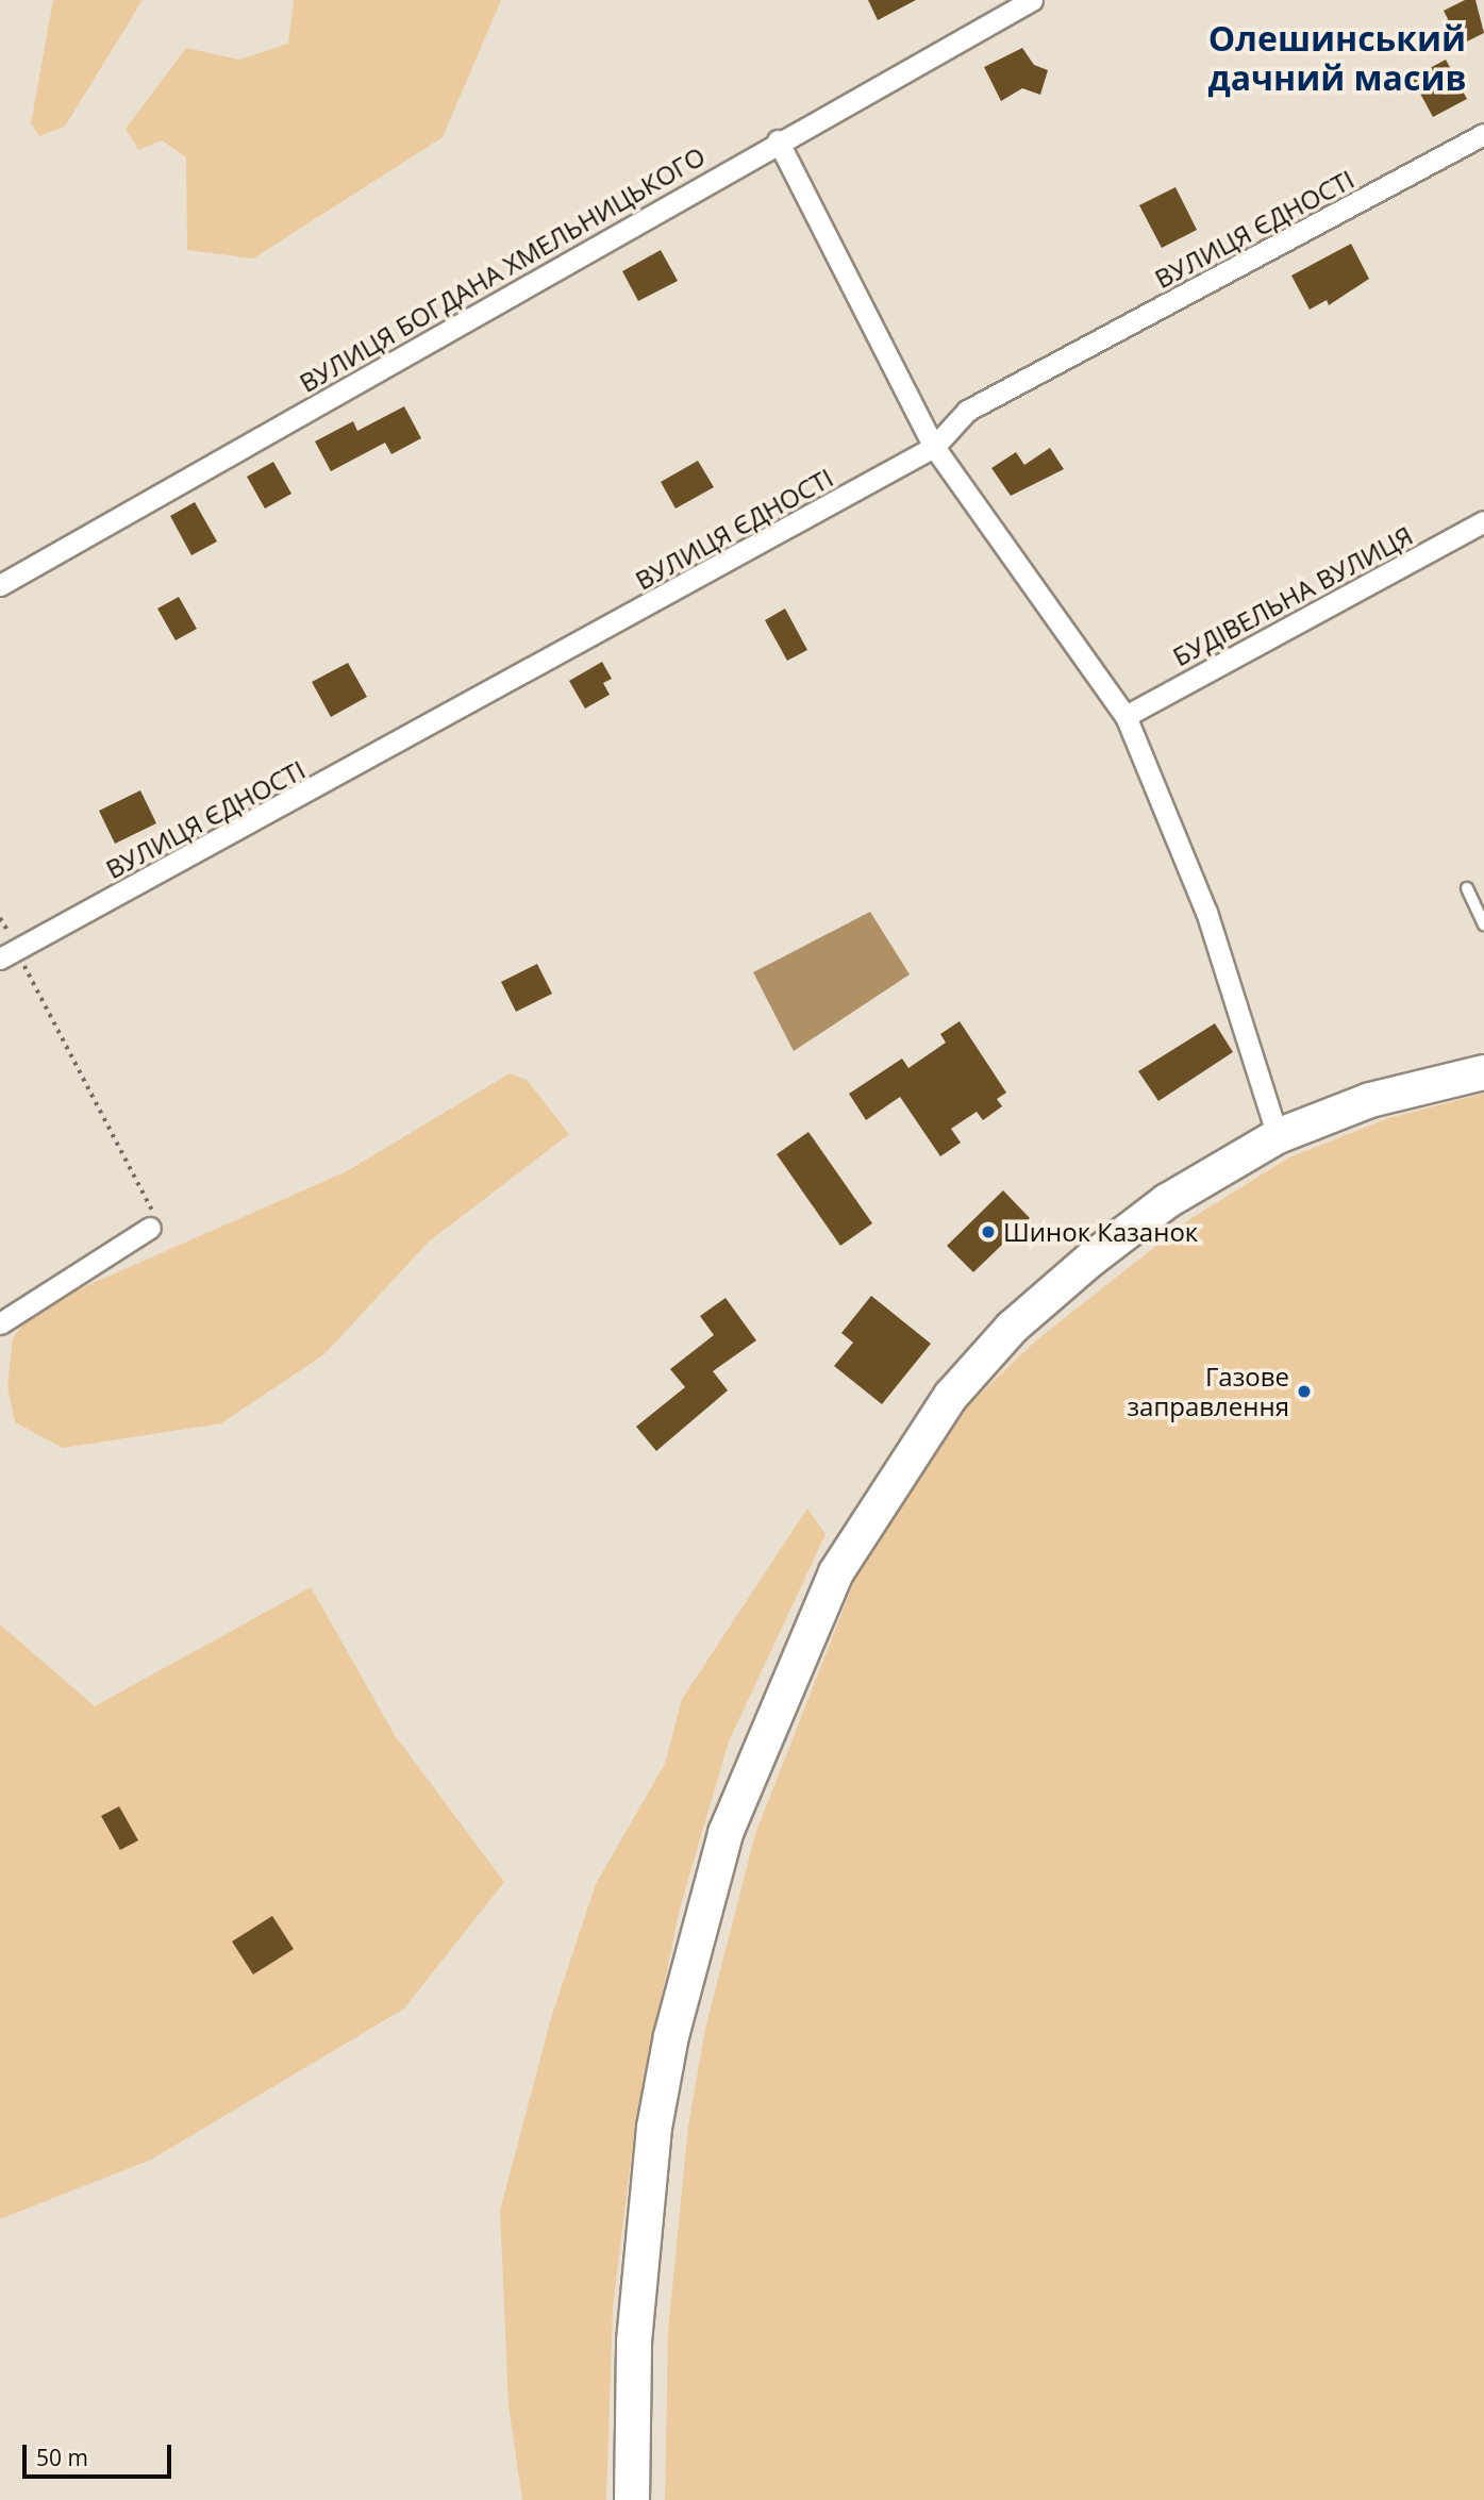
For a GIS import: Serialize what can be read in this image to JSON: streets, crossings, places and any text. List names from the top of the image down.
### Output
{
  "streets": {
    "street": ["ВУЛИЦЯ ЄДНОСТІ", "ВУЛИЦЯ БОГДАНА ХМЕЛЬНИЦЬКОГО", "БУДІВЕЛЬНА ВУЛИЦЯ"]
  },
  "districts": ["Олешинський дачний масив"],
  "places": ["Шинок Казанок", "Газове заправлення"],
  "scale_bar": "50 m"
}
